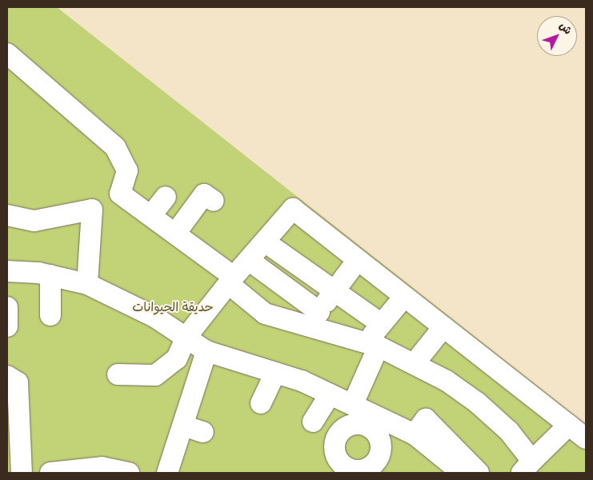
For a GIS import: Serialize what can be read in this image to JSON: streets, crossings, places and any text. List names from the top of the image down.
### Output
{
  "parks": ["حديقة الحيوانات"],
  "north": "top right"
}
